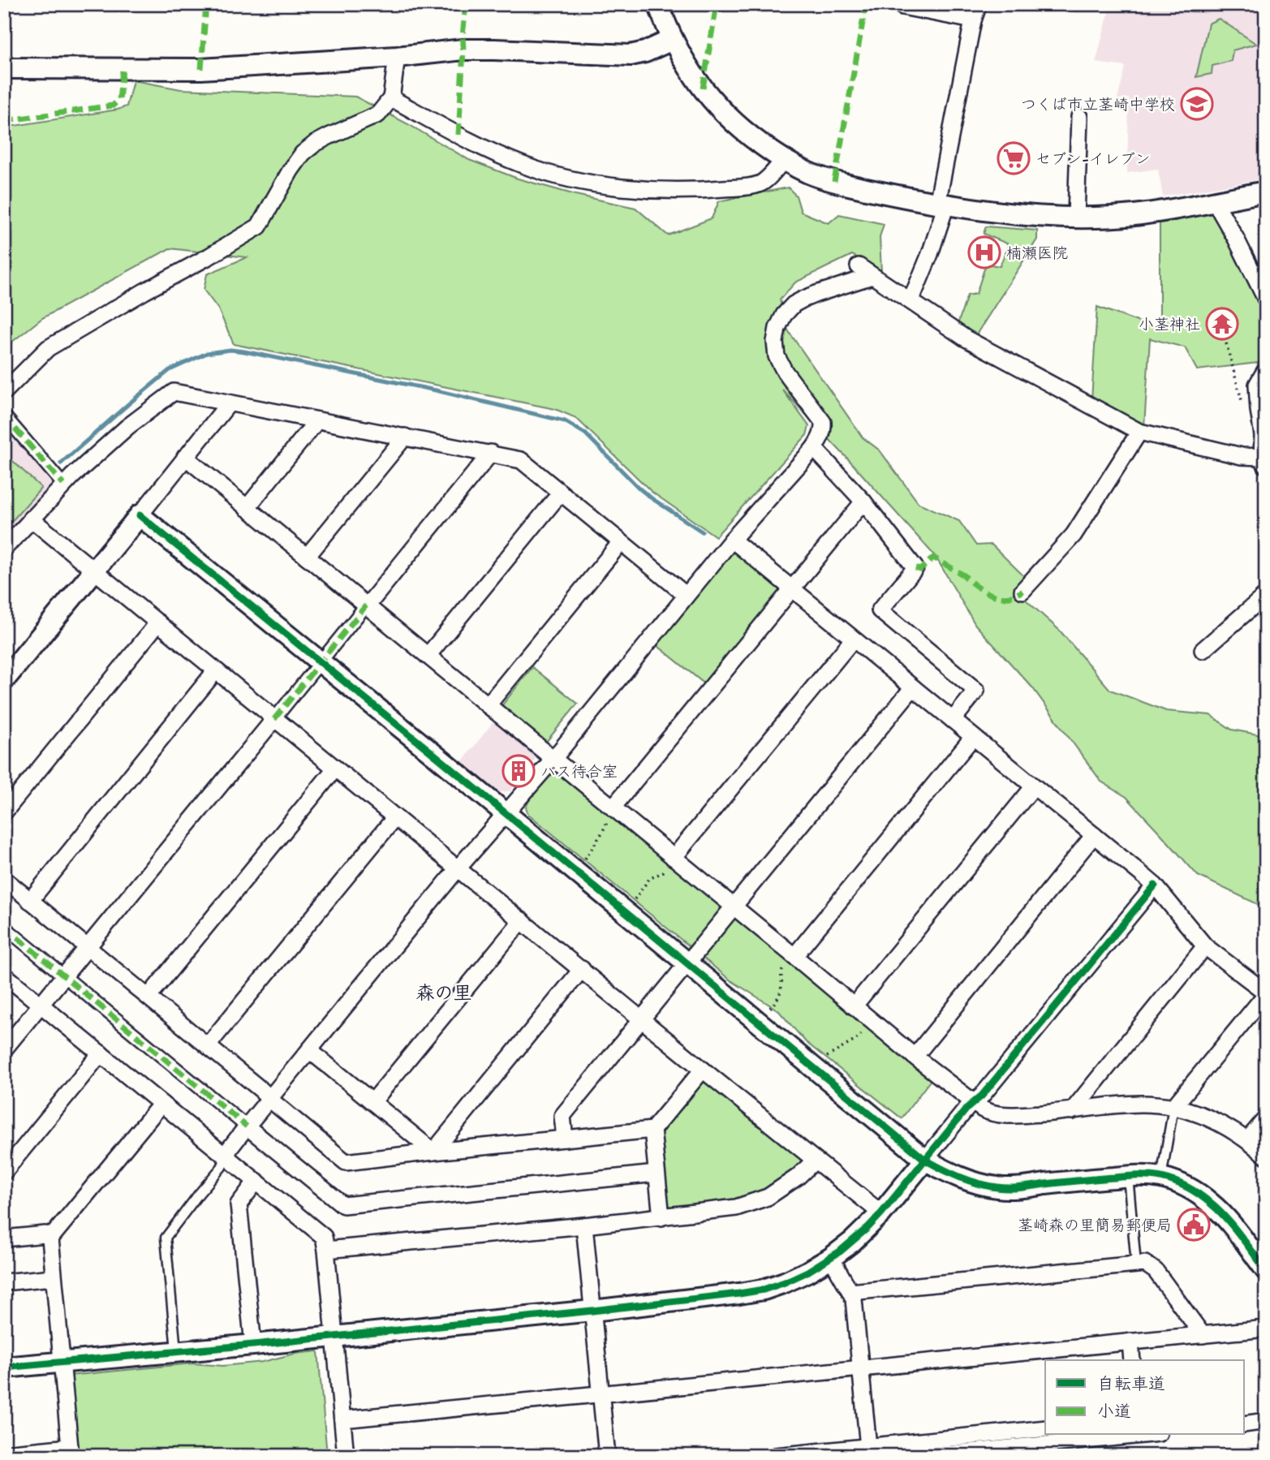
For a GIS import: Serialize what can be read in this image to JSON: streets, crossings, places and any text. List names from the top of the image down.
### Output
{
  "districts": ["森の里"],
  "places": {
    "school or university": ["つくば市立茎崎中学校"],
    "supermarket": ["セブン-イレブン"],
    "hospital": ["楠瀬医院"],
    "temple": ["小茎神社"],
    "building": ["バス待合室"],
    "public building": ["茎崎森の里簡易郵便局"]
  },
  "legend": ["自転車道", "小道"]
}
